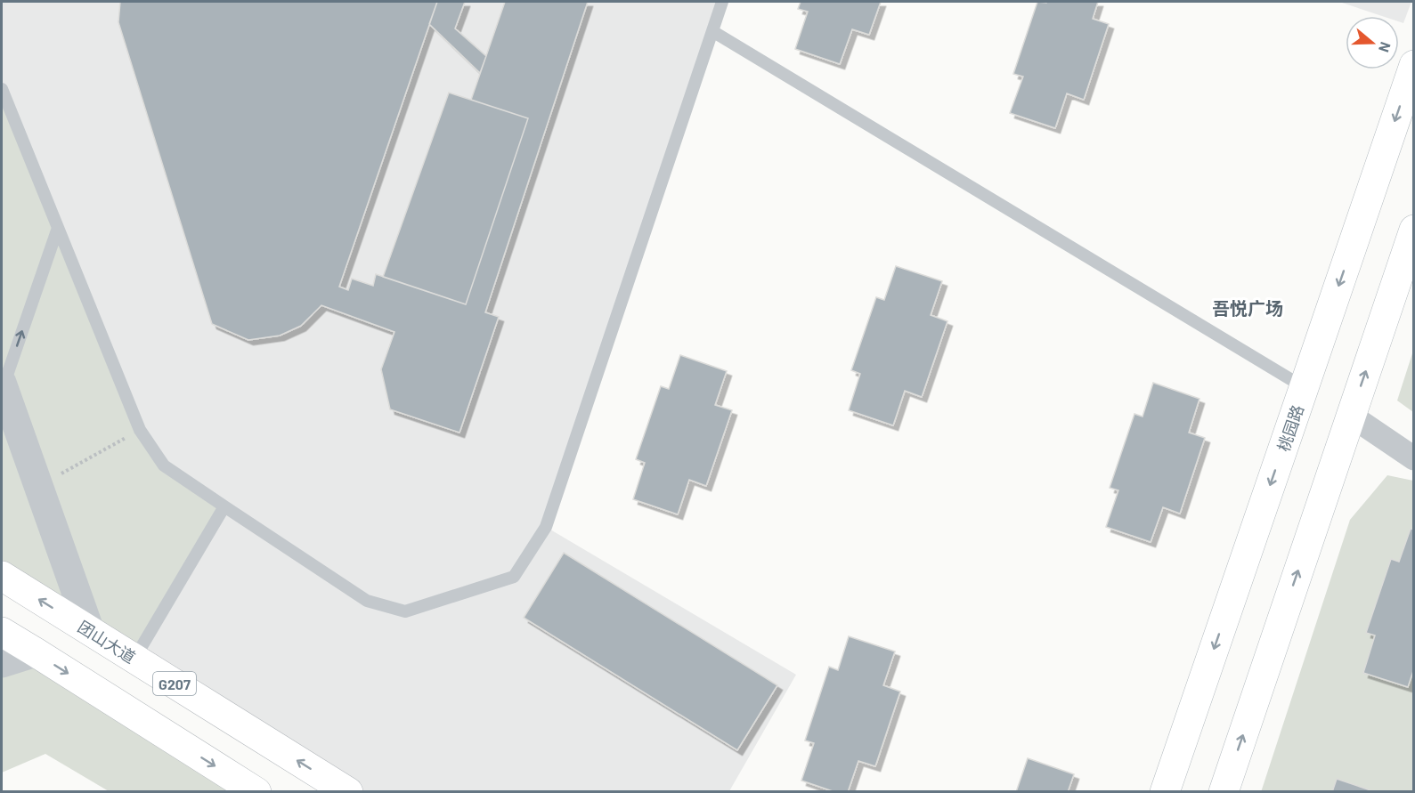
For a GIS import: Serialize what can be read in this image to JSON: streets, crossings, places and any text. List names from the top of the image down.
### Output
{
  "streets": {
    "main road": ["桃园路", "团山大道", "G207"]
  },
  "districts": ["吾悦广场"],
  "north": "right"
}
